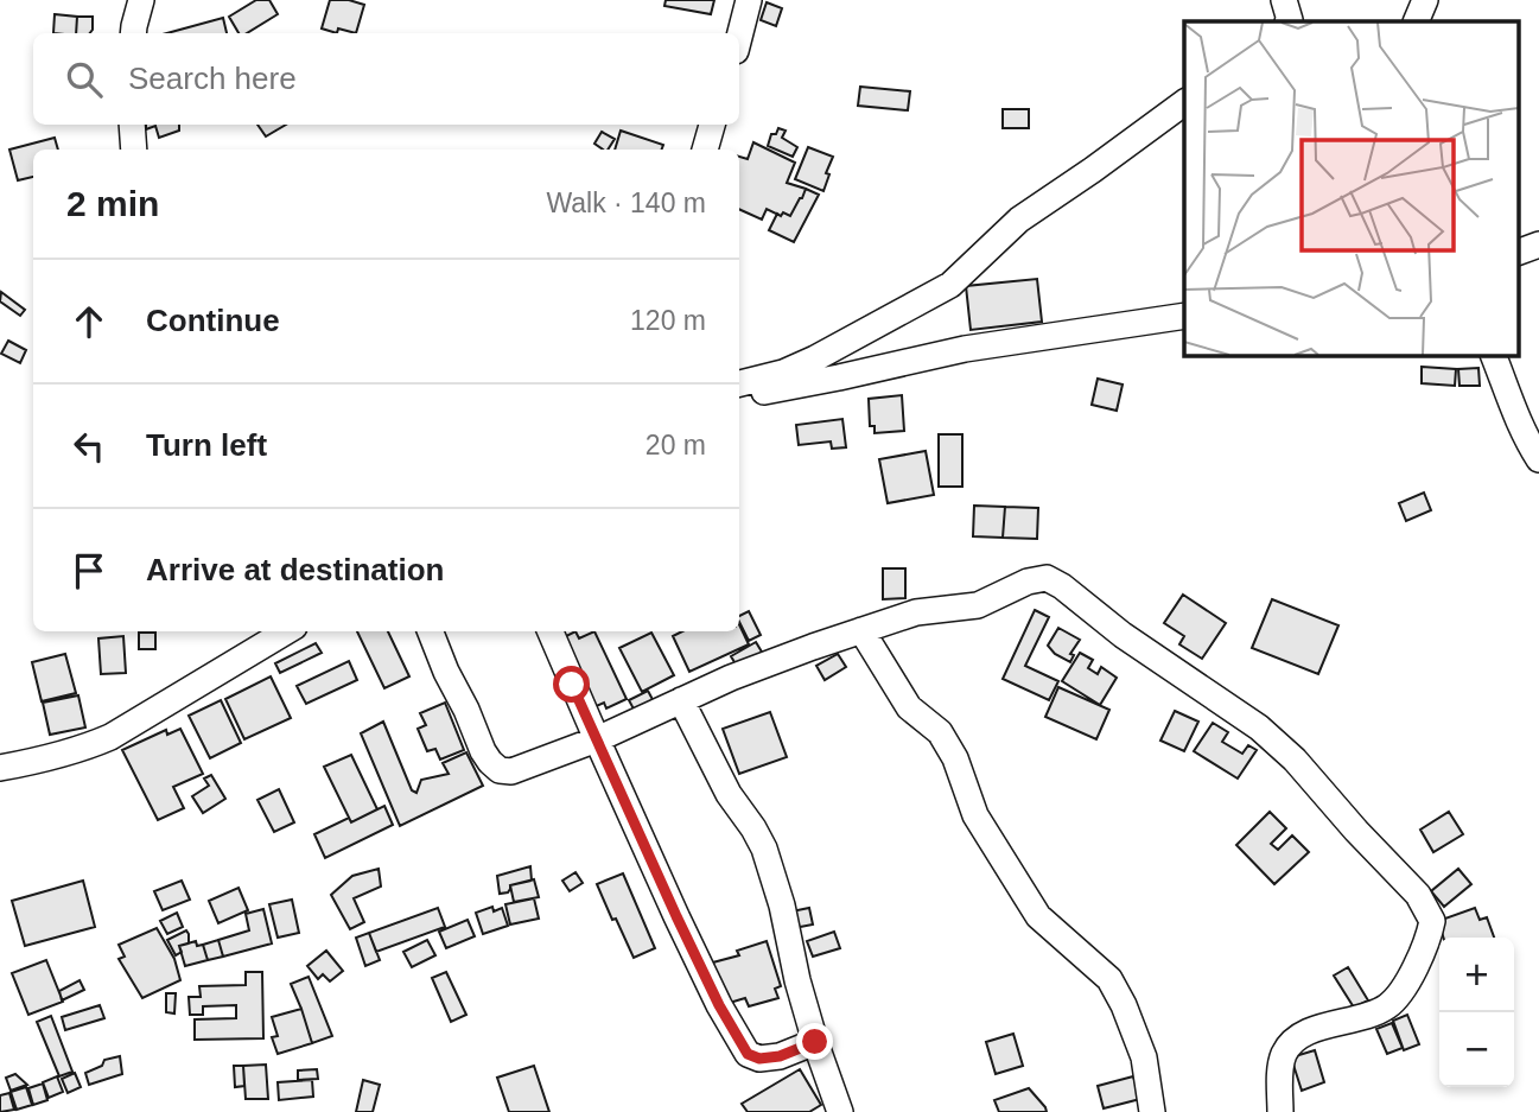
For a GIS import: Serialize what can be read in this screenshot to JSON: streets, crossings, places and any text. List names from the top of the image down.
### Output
{
  "page": {
    "search": "Search here",
    "heading": ["2 min", "Walk · 140 m"],
    "list": [
      ["Continue", "120 m"],
      ["Turn left", "20 m"],
      "Arrive at destination"
    ],
    "map_buttons": ["+", "−"]
  }
}
